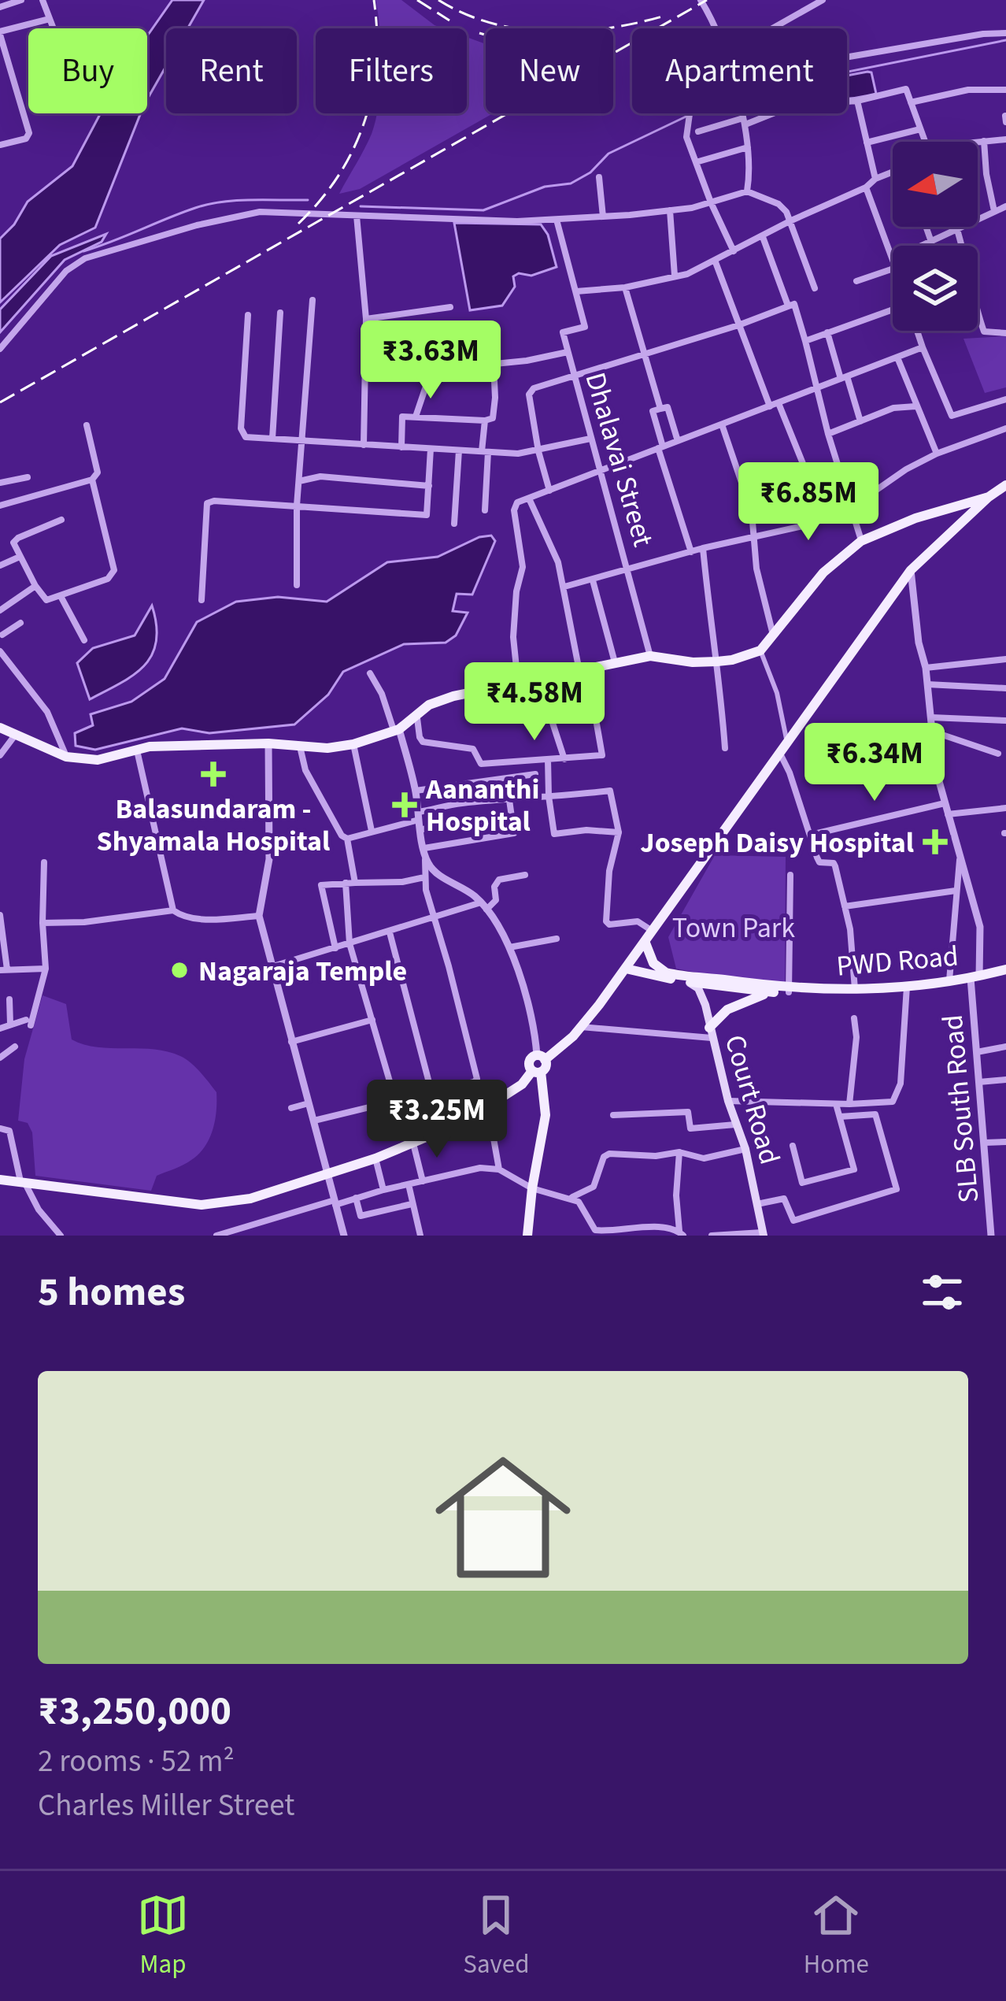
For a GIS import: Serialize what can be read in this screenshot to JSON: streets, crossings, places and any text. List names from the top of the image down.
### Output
{
  "streets": {
    "main road": ["PWD Road", "Court Road"],
    "street": ["Dhalavai Street", "SLB South Road"]
  },
  "crossings": [
    ["PWD Road", "Court Road"],
    ["PWD Road", "SLB South Road"]
  ],
  "parks": ["Town Park"],
  "places": {
    "health": ["Balasundaram - Shyamala Hospital", "Aananthi Hospital", "Joseph Daisy Hospital"],
    "other": ["Nagaraja Temple"]
  },
  "north": "left",
  "page": {
    "chip": [
      "Buy",
      "Rent",
      "Filters",
      "New",
      "Apartment"
    ],
    "price": [
      "₹3.63M",
      "₹6.85M",
      "₹4.58M",
      "₹6.34M",
      "₹3.25M"
    ],
    "heading": "5 homes",
    "list": [
      {
        "name": "₹3,250,000",
        "note": "2 rooms · 52 m² · Charles Miller Street"
      }
    ],
    "tabs": ["Map", "Saved", "Home"]
  }
}
